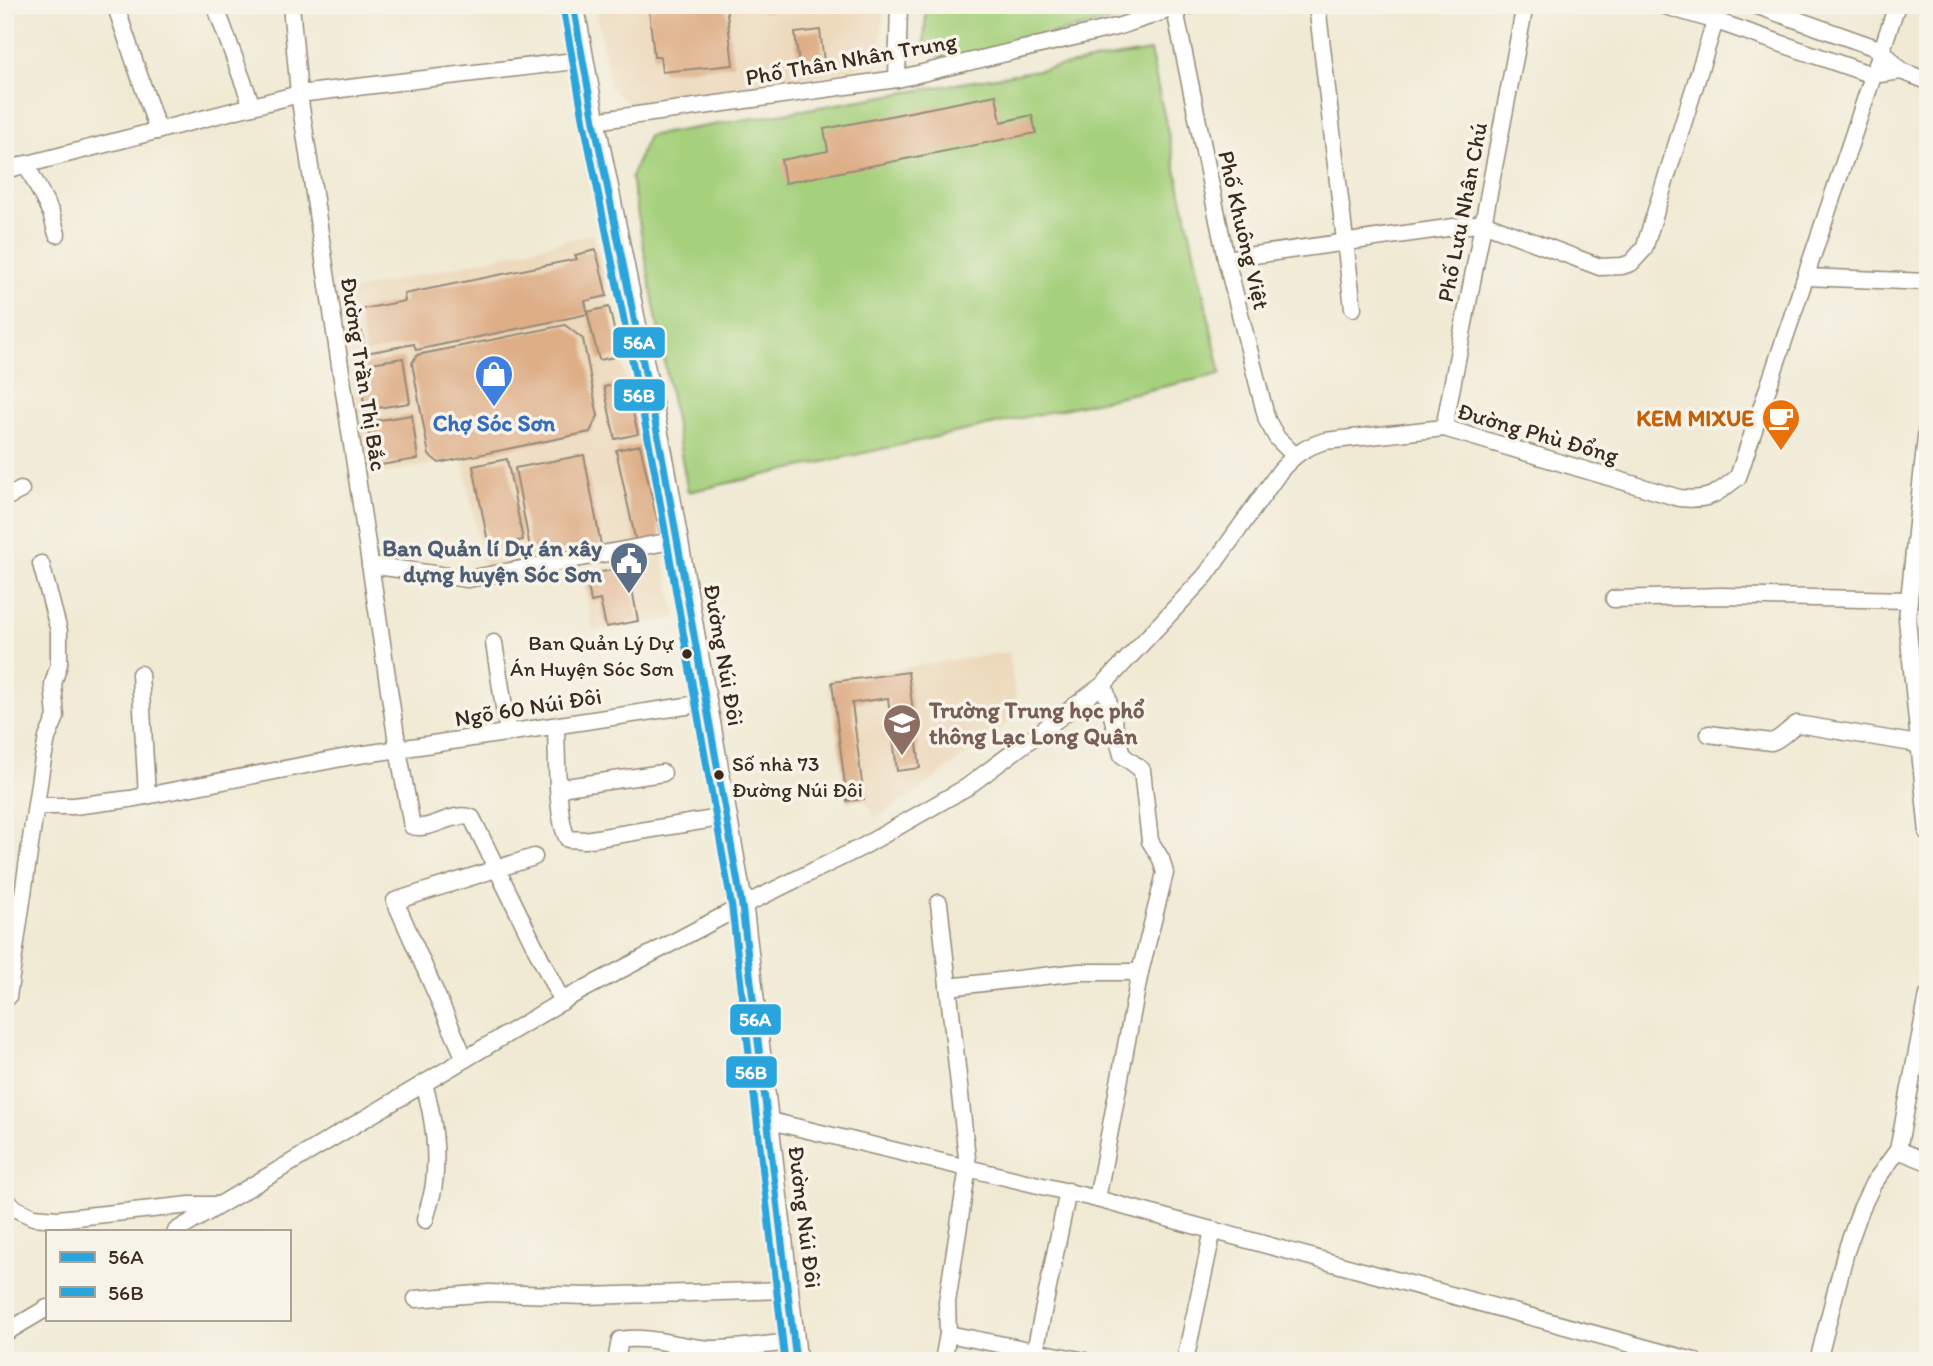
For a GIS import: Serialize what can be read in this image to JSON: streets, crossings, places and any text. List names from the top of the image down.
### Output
{
  "streets": {
    "main road": ["Đường Núi Đôi"],
    "street": [
      "Phố Thân Nhân Trung",
      "Phố Lưu Nhân Chú",
      "Phố Khuông Việt",
      "Đường Trần Thị Bắc",
      "Đường Phù Đổng",
      "Ngõ 60 Núi Đôi"
    ]
  },
  "crossings": [
    ["Phố Thân Nhân Trung", "Phố Khuông Việt"],
    ["Phố Thân Nhân Trung", "Đường Núi Đôi"],
    ["Phố Lưu Nhân Chú", "Đường Phù Đổng"],
    ["Phố Khuông Việt", "Đường Phù Đổng"],
    ["Đường Trần Thị Bắc", "Ngõ 60 Núi Đôi"],
    ["Đường Phù Đổng", "Đường Núi Đôi"],
    ["Đường Núi Đôi", "Ngõ 60 Núi Đôi"]
  ],
  "places": {
    "shop": ["Chợ Sóc Sơn"],
    "cafe": ["KEM MIXUE"],
    "public building": ["Ban Quản lí Dự án xây dựng huyện Sóc Sơn"],
    "other": ["Ban Quản Lý Dự Án Huyện Sóc Sơn", "Số nhà 73 Đường Núi Đôi"],
    "school or university": ["Trường Trung học phổ thông Lạc Long Quân"]
  },
  "lines": ["transit line 56A", "transit line 56B"],
  "legend": ["56A", "56B"]
}
